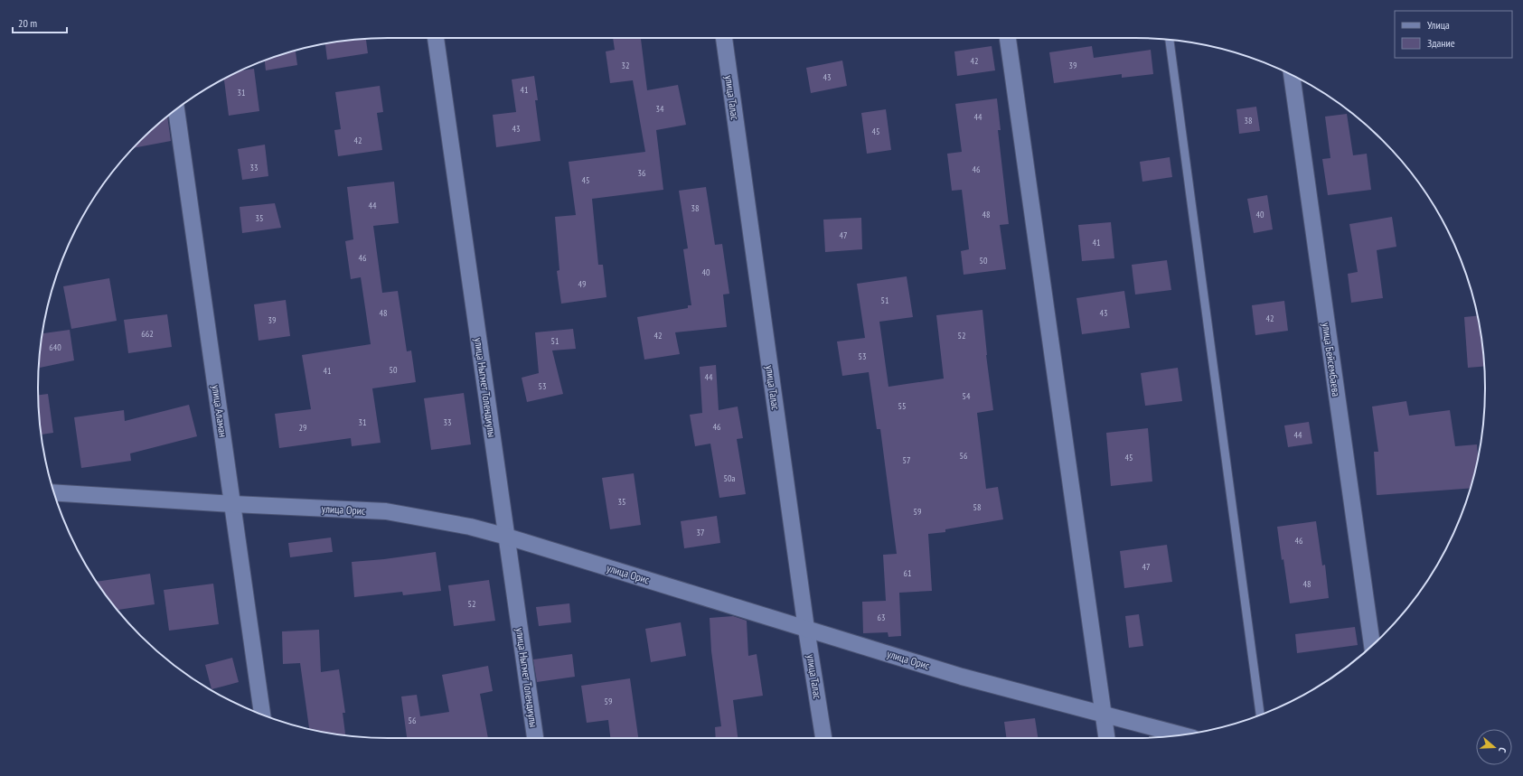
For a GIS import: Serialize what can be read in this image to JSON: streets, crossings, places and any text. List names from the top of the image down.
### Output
{
  "streets": {
    "street": [
      "улица Талас",
      "улица Бейсембаева",
      "улица Ныгмет Толендиулы",
      "улица Аламан",
      "улица Орис"
    ]
  },
  "crossings": [
    ["улица Талас", "улица Орис"],
    ["улица Ныгмет Толендиулы", "улица Орис"],
    ["улица Аламан", "улица Орис"]
  ],
  "house_numbers": [
    "42",
    "32",
    "39",
    "43",
    "41",
    "31",
    "34",
    "44",
    "38",
    "43",
    "45",
    "42",
    "33",
    "46",
    "36",
    "45",
    "44",
    "38",
    "48",
    "40",
    "35",
    "47",
    "41",
    "46",
    "50",
    "40",
    "49",
    "51",
    "48",
    "43",
    "42",
    "39",
    "662",
    "42",
    "52",
    "51",
    "640",
    "53",
    "50",
    "41",
    "44",
    "53",
    "54",
    "55",
    "31",
    "33",
    "46",
    "29",
    "44",
    "56",
    "45",
    "57",
    "50а",
    "35",
    "58",
    "59",
    "37",
    "46",
    "47",
    "61",
    "48",
    "52",
    "63",
    "59",
    "56"
  ],
  "legend": ["Улица", "Здание"],
  "scale_bar": "20 m",
  "north": "right"
}
